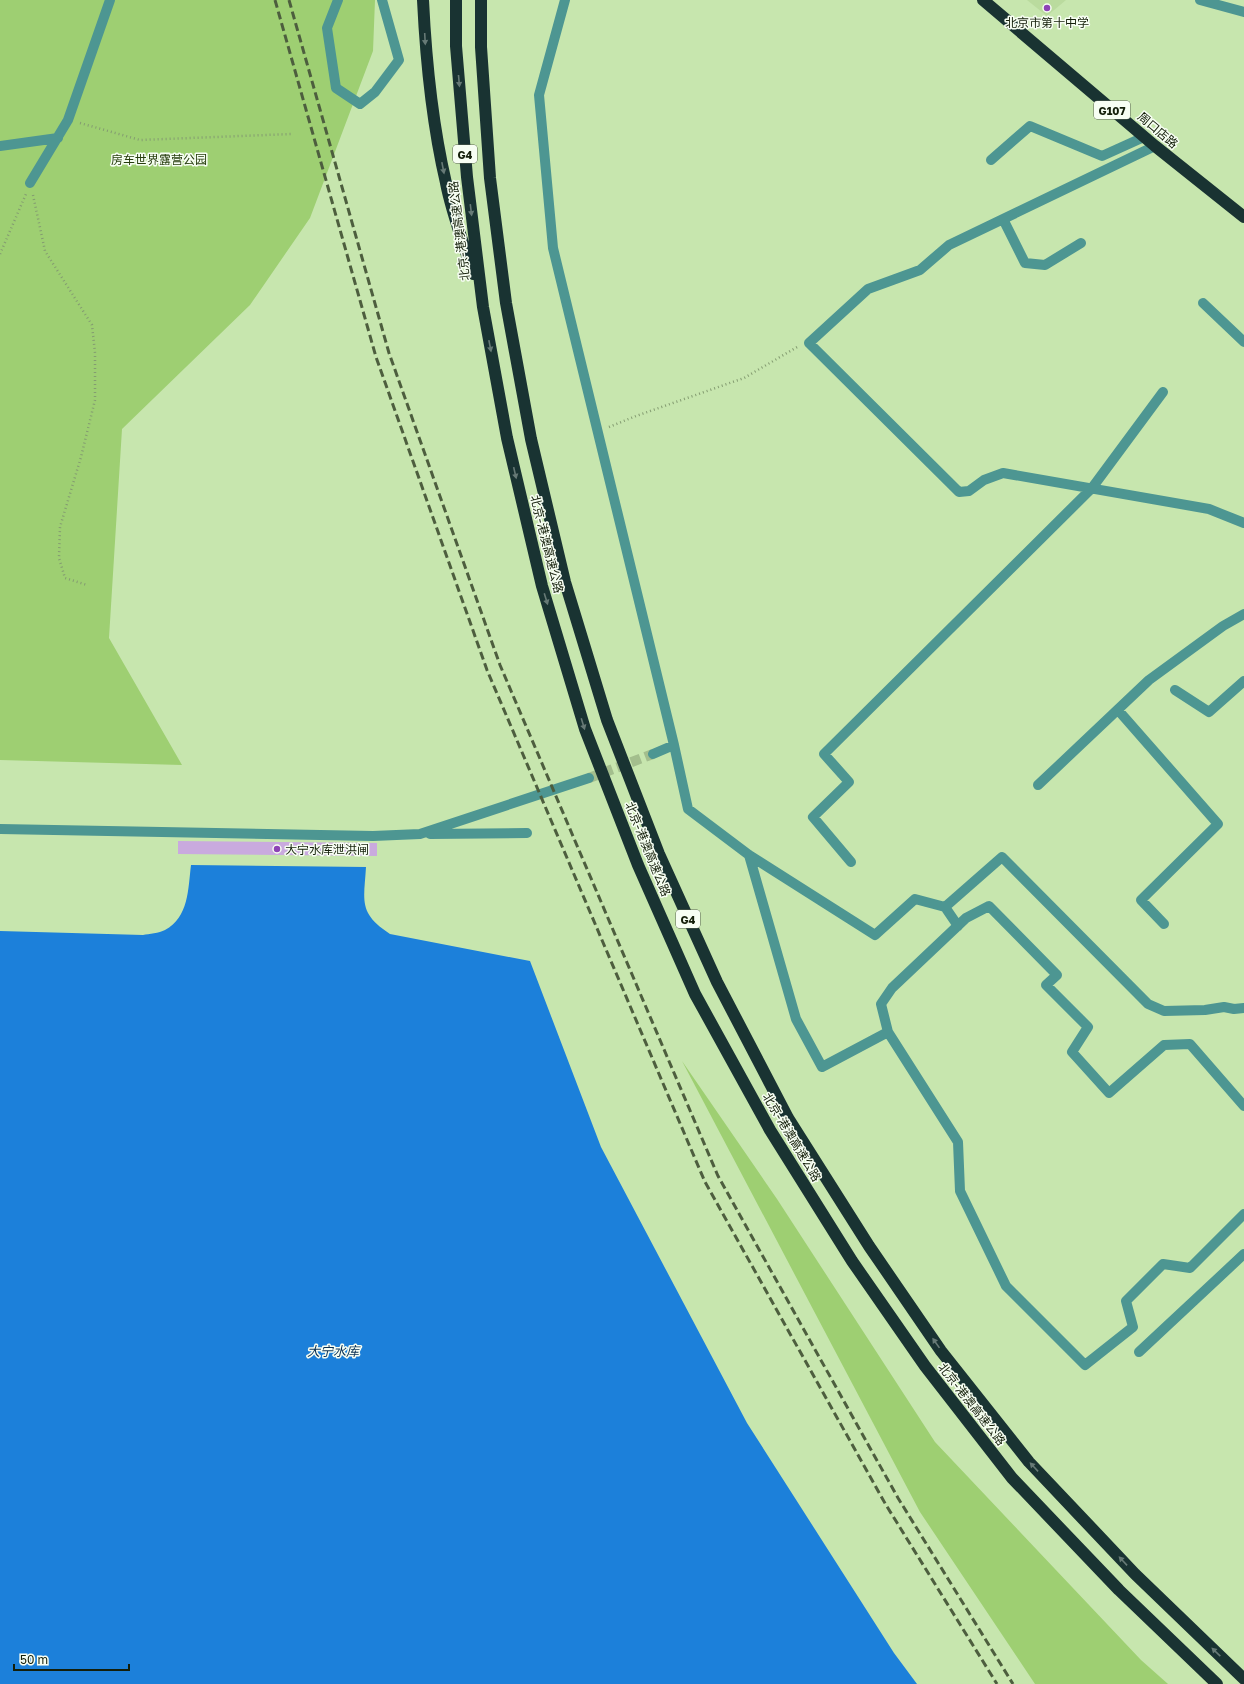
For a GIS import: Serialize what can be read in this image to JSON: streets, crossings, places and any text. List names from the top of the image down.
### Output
{
  "streets": {
    "highway": [
      "G107",
      "周口店路",
      "G4",
      "北京-港澳高速公路"
    ]
  },
  "water": ["大宁水库"],
  "parks": ["房车世界露营公园"],
  "places": ["北京市第十中学", "大宁水库泄洪闸"],
  "scale_bar": "50 m"
}
